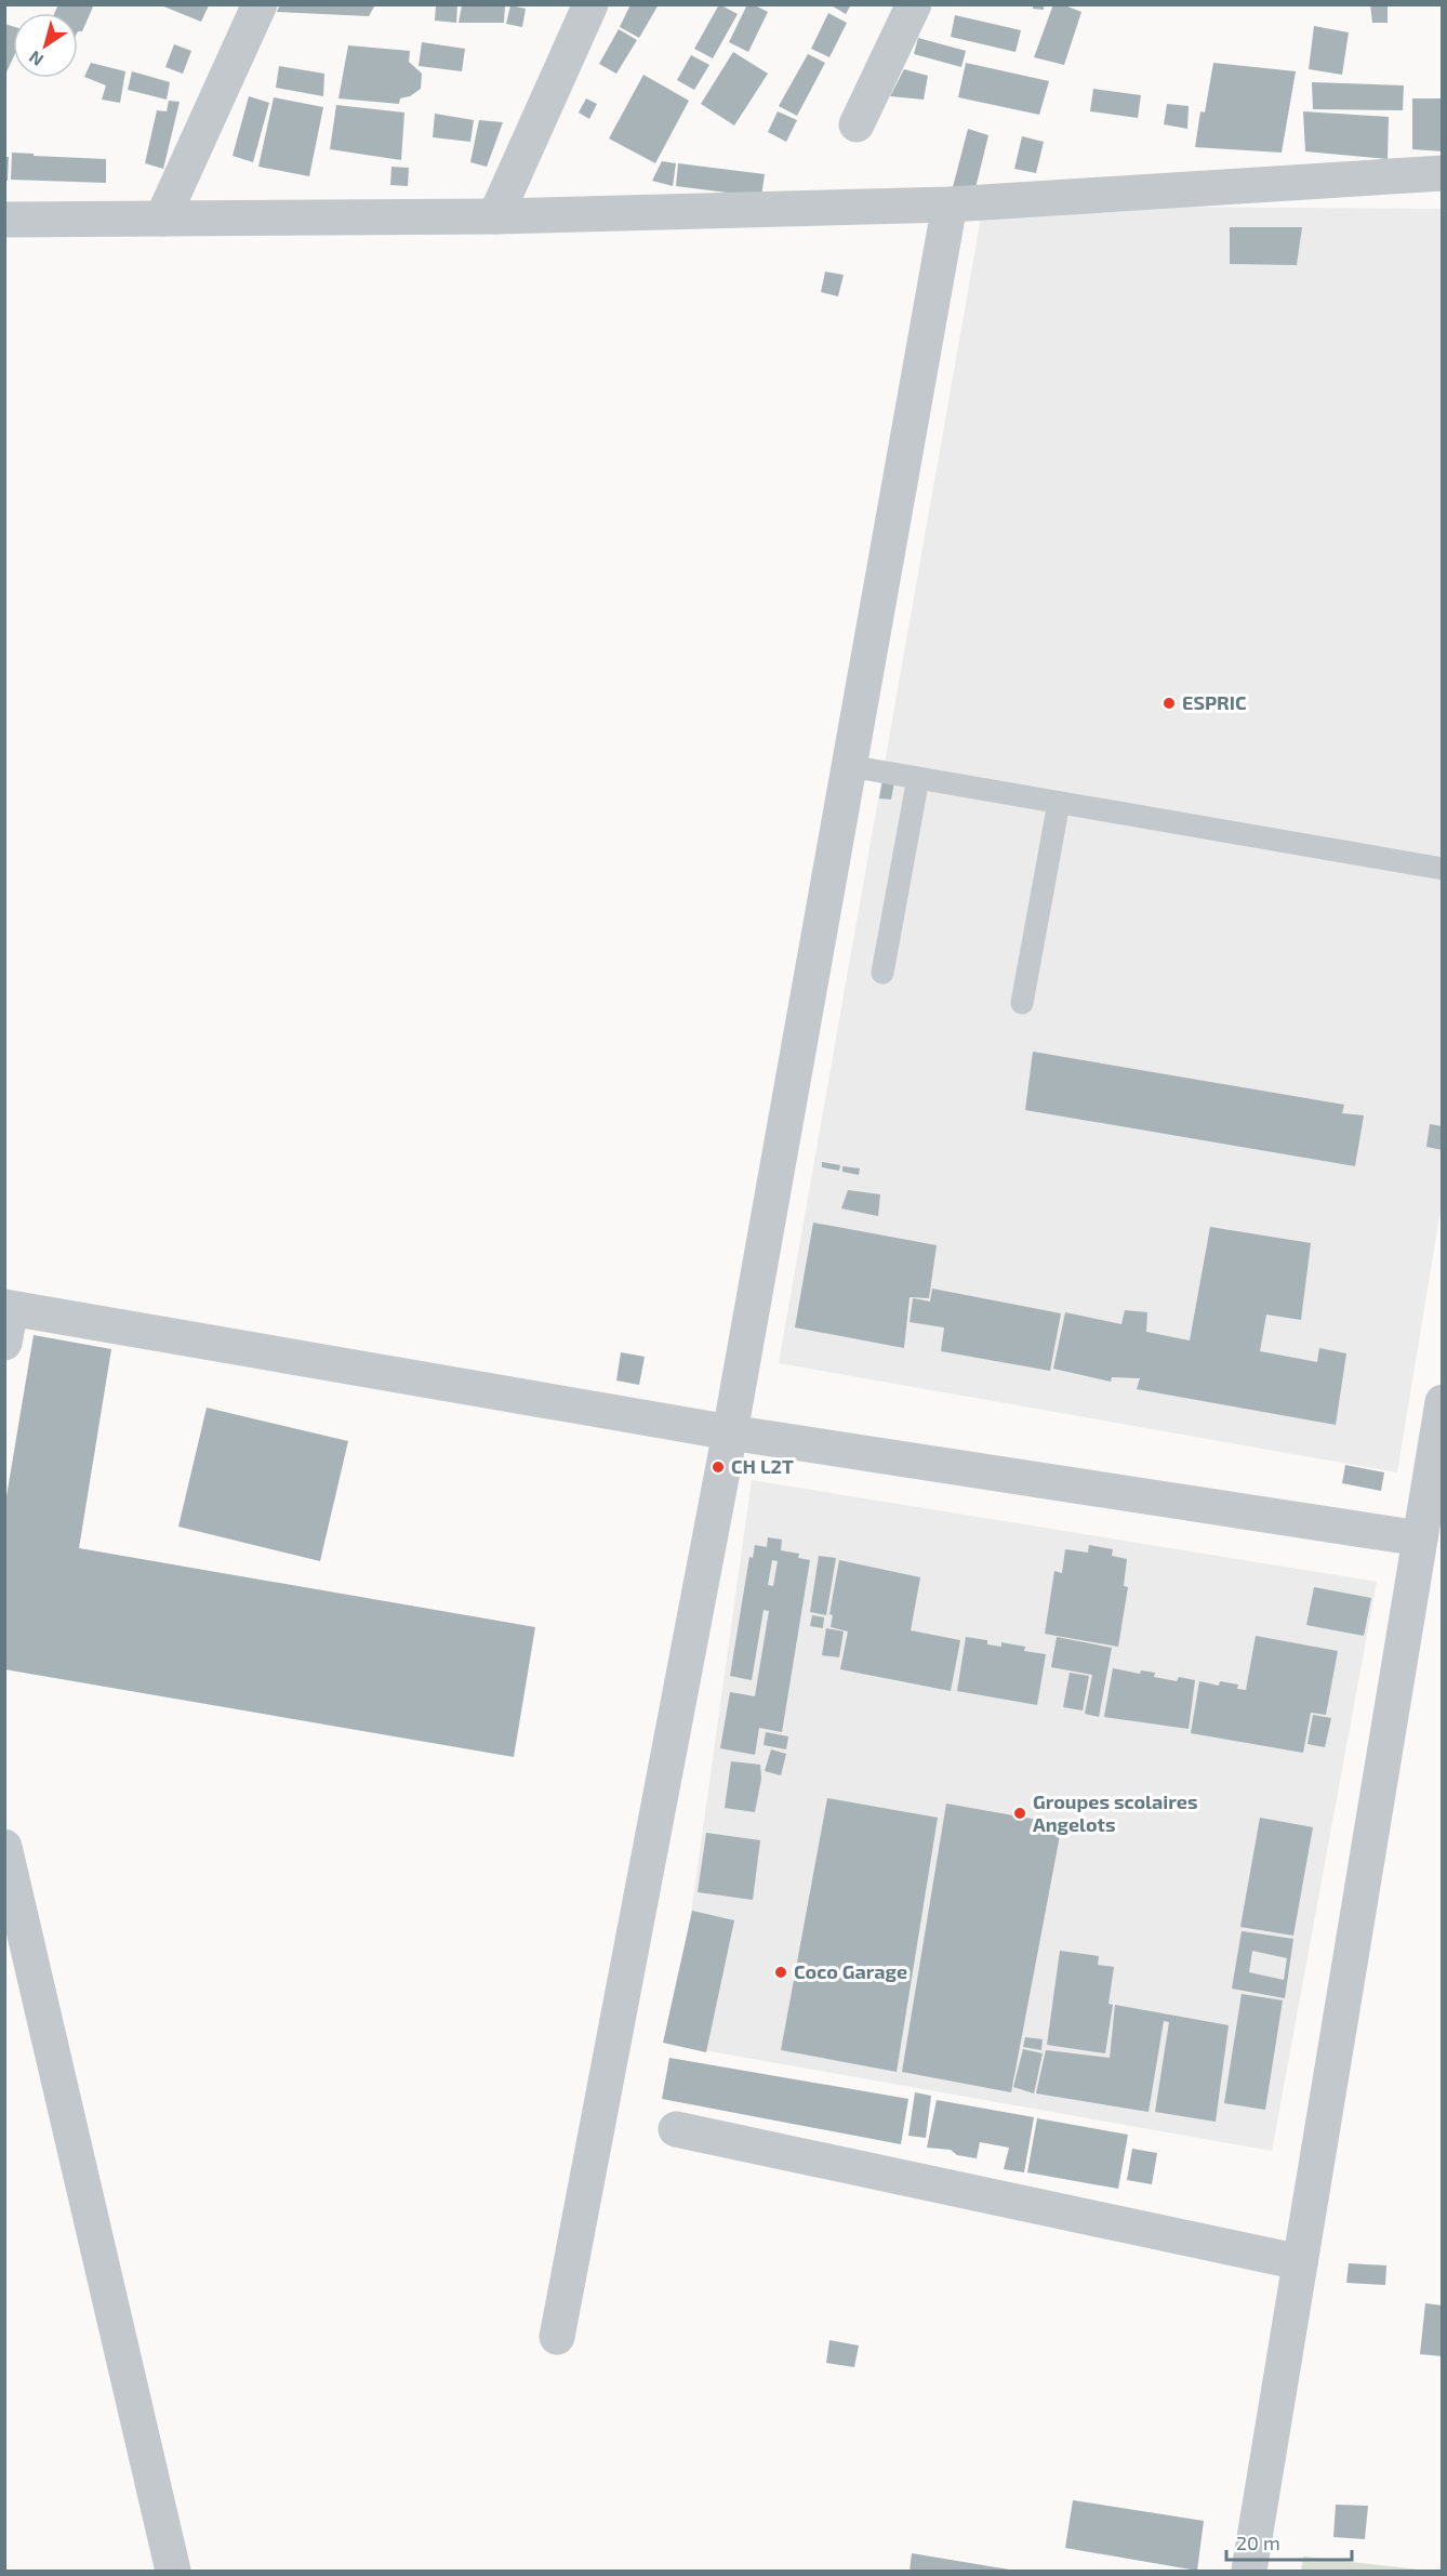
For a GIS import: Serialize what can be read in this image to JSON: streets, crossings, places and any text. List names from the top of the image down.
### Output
{
  "places": [
    "ESPRIC",
    "CH L2T",
    "Groupes scolaires Angelots",
    "Coco Garage"
  ],
  "scale_bar": "20 m",
  "north": "bottom left"
}
